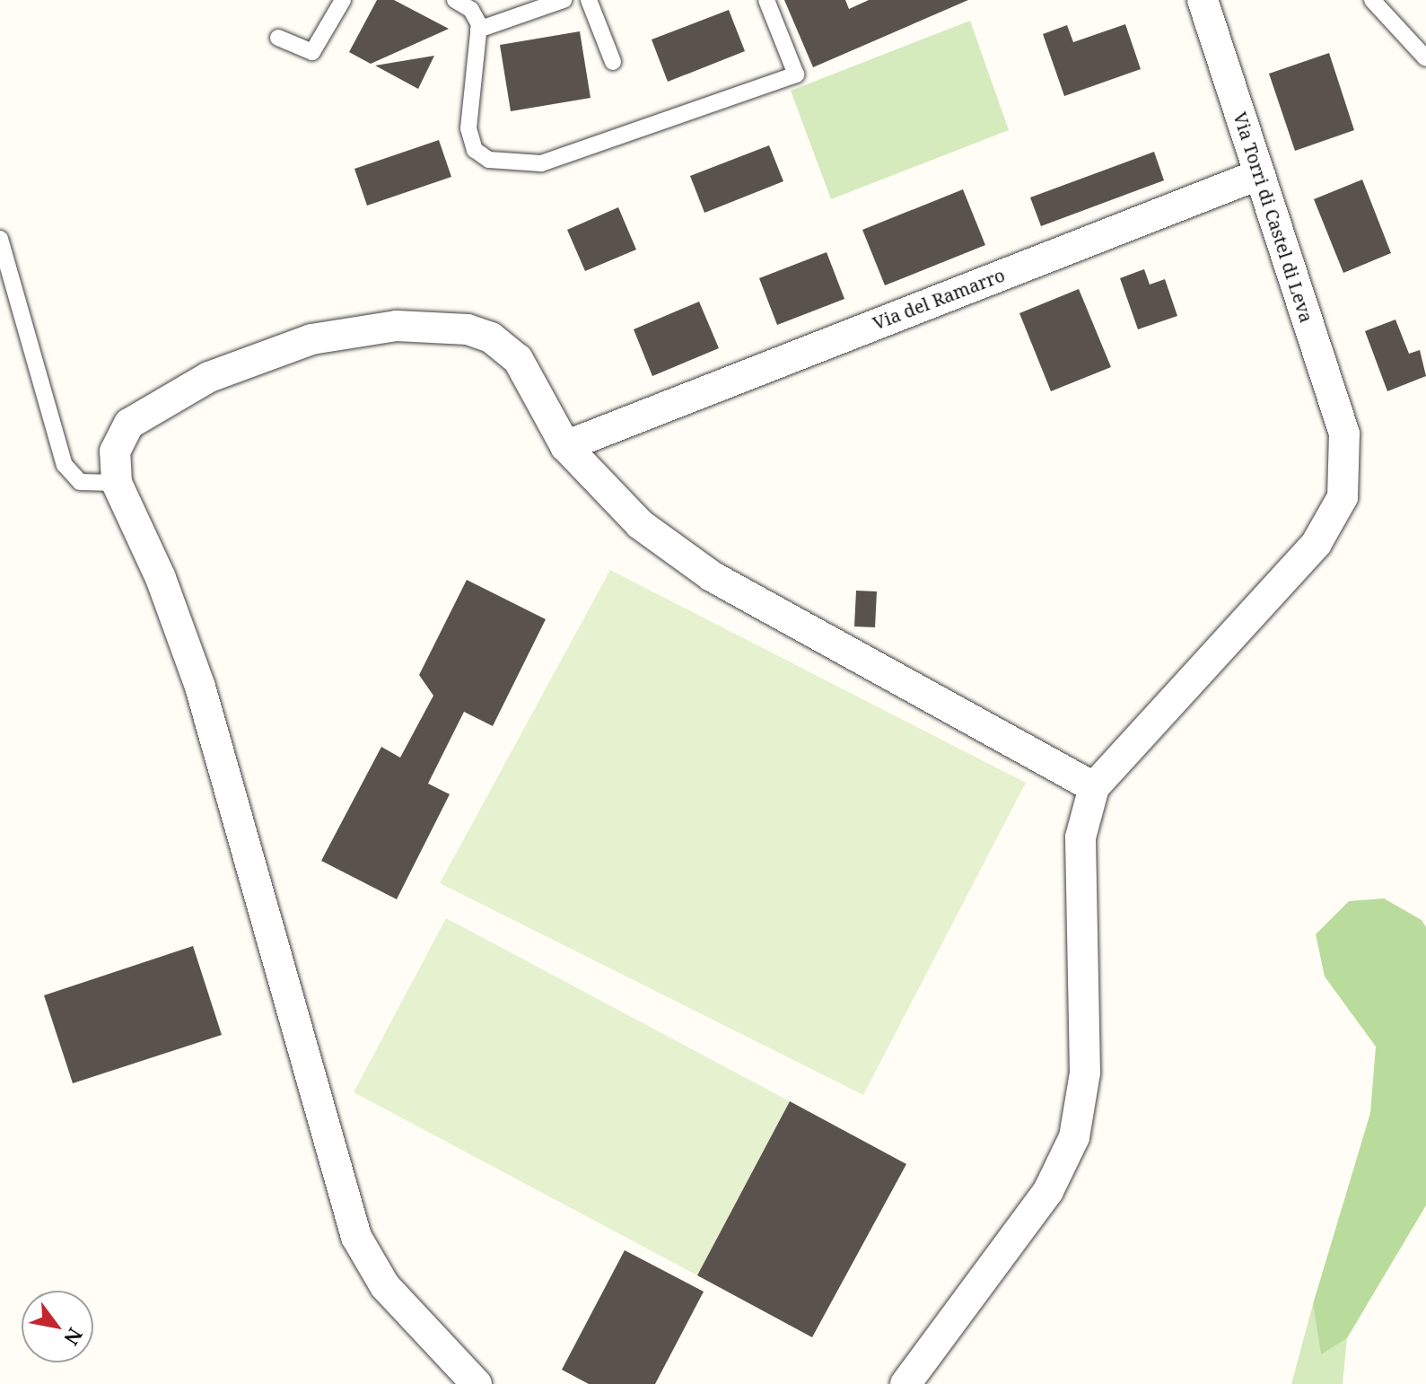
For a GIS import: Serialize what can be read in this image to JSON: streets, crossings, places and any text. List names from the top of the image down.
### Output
{
  "streets": {
    "street": ["Via Torri di Castel di Leva", "Via del Ramarro"]
  },
  "crossings": [
    ["Via Torri di Castel di Leva", "Via del Ramarro"]
  ],
  "north": "bottom right"
}
